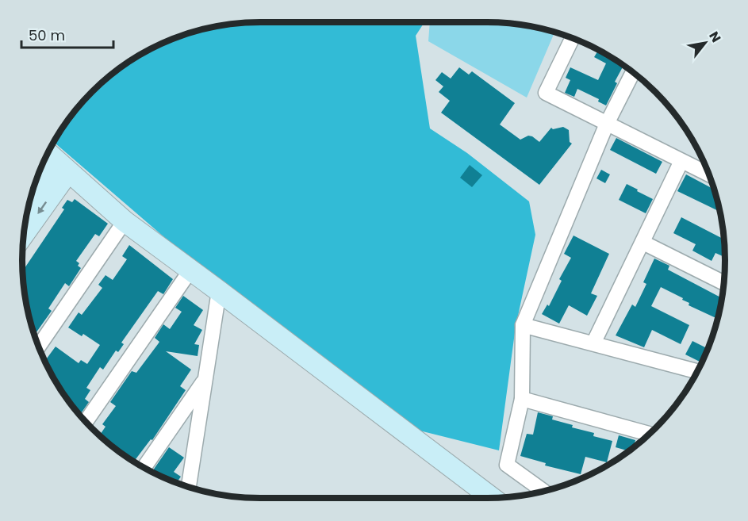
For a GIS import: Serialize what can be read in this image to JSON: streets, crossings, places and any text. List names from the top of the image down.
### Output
{
  "scale_bar": "50 m",
  "north": "top right"
}
